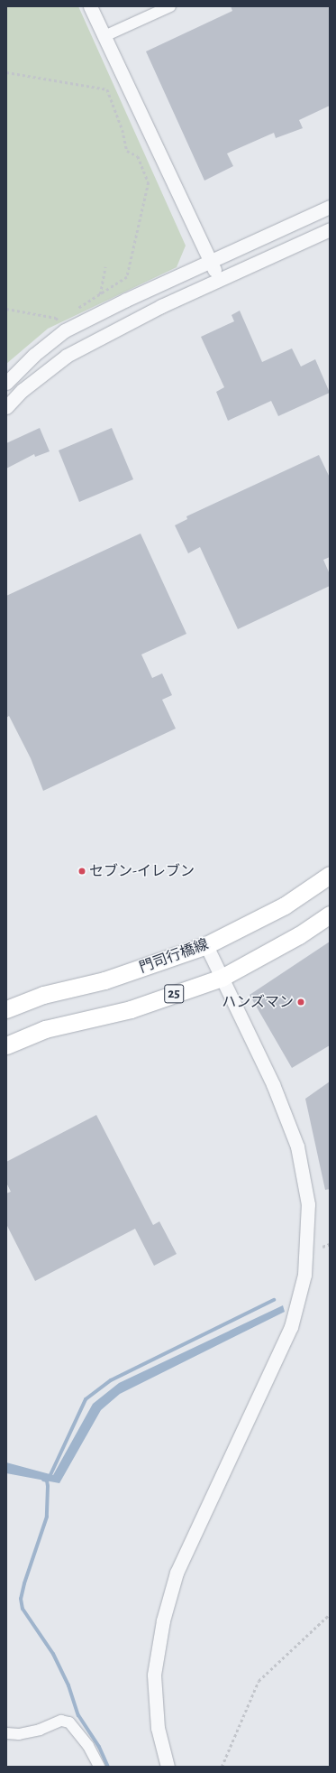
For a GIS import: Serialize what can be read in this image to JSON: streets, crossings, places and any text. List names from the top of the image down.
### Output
{
  "streets": {
    "main road": ["門司行橋線", "25"]
  },
  "places": ["セブン-イレブン", "ハンズマン"]
}
